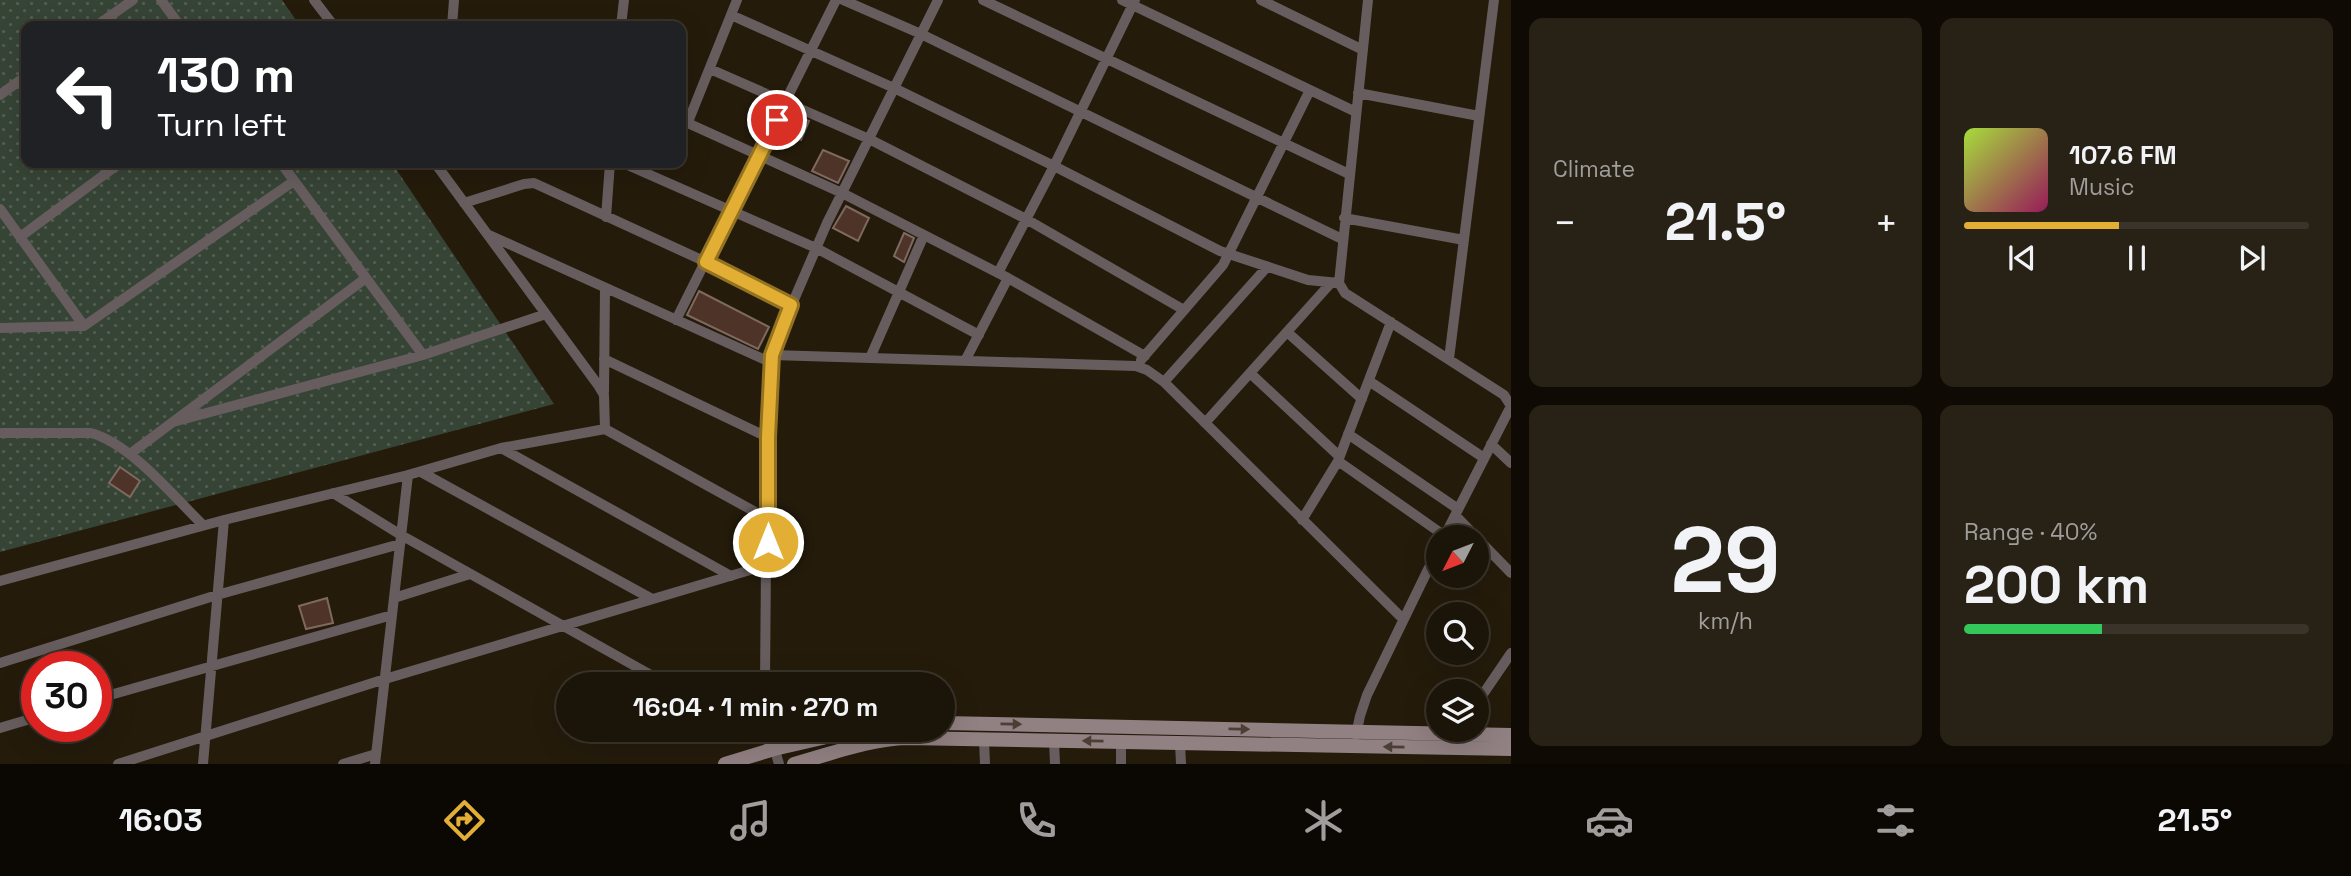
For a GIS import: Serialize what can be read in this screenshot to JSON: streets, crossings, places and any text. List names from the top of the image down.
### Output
{
  "north": "bottom left",
  "page": {
    "tile": [
      "Climate",
      ["29", "km/h"],
      ["Range · 40%", "200 km"]
    ],
    "turn": ["130 m", "Turn left"],
    "song": ["107.6 FM", "Music"],
    "heat": ["−", "21.5°", "+"],
    "limit": "30",
    "trip": "16:04 · 1 min · 270 m",
    "tabs": ["16:03", "21.5°"]
  }
}
